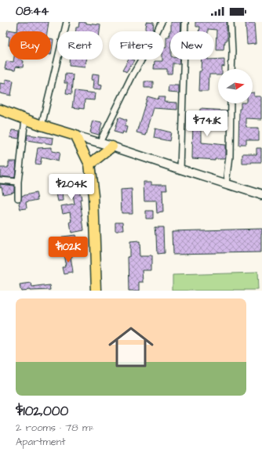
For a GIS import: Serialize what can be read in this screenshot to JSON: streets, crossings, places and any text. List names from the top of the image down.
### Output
{
  "north": "right",
  "page": {
    "status": "08:44",
    "chip": [
      "Buy",
      "Rent",
      "Filters",
      "New"
    ],
    "price": ["$74.1K", "$204K", "$102K"],
    "list": [
      {
        "name": "$102,000",
        "note": "2 rooms · 78 m² · Apartment"
      }
    ]
  }
}
